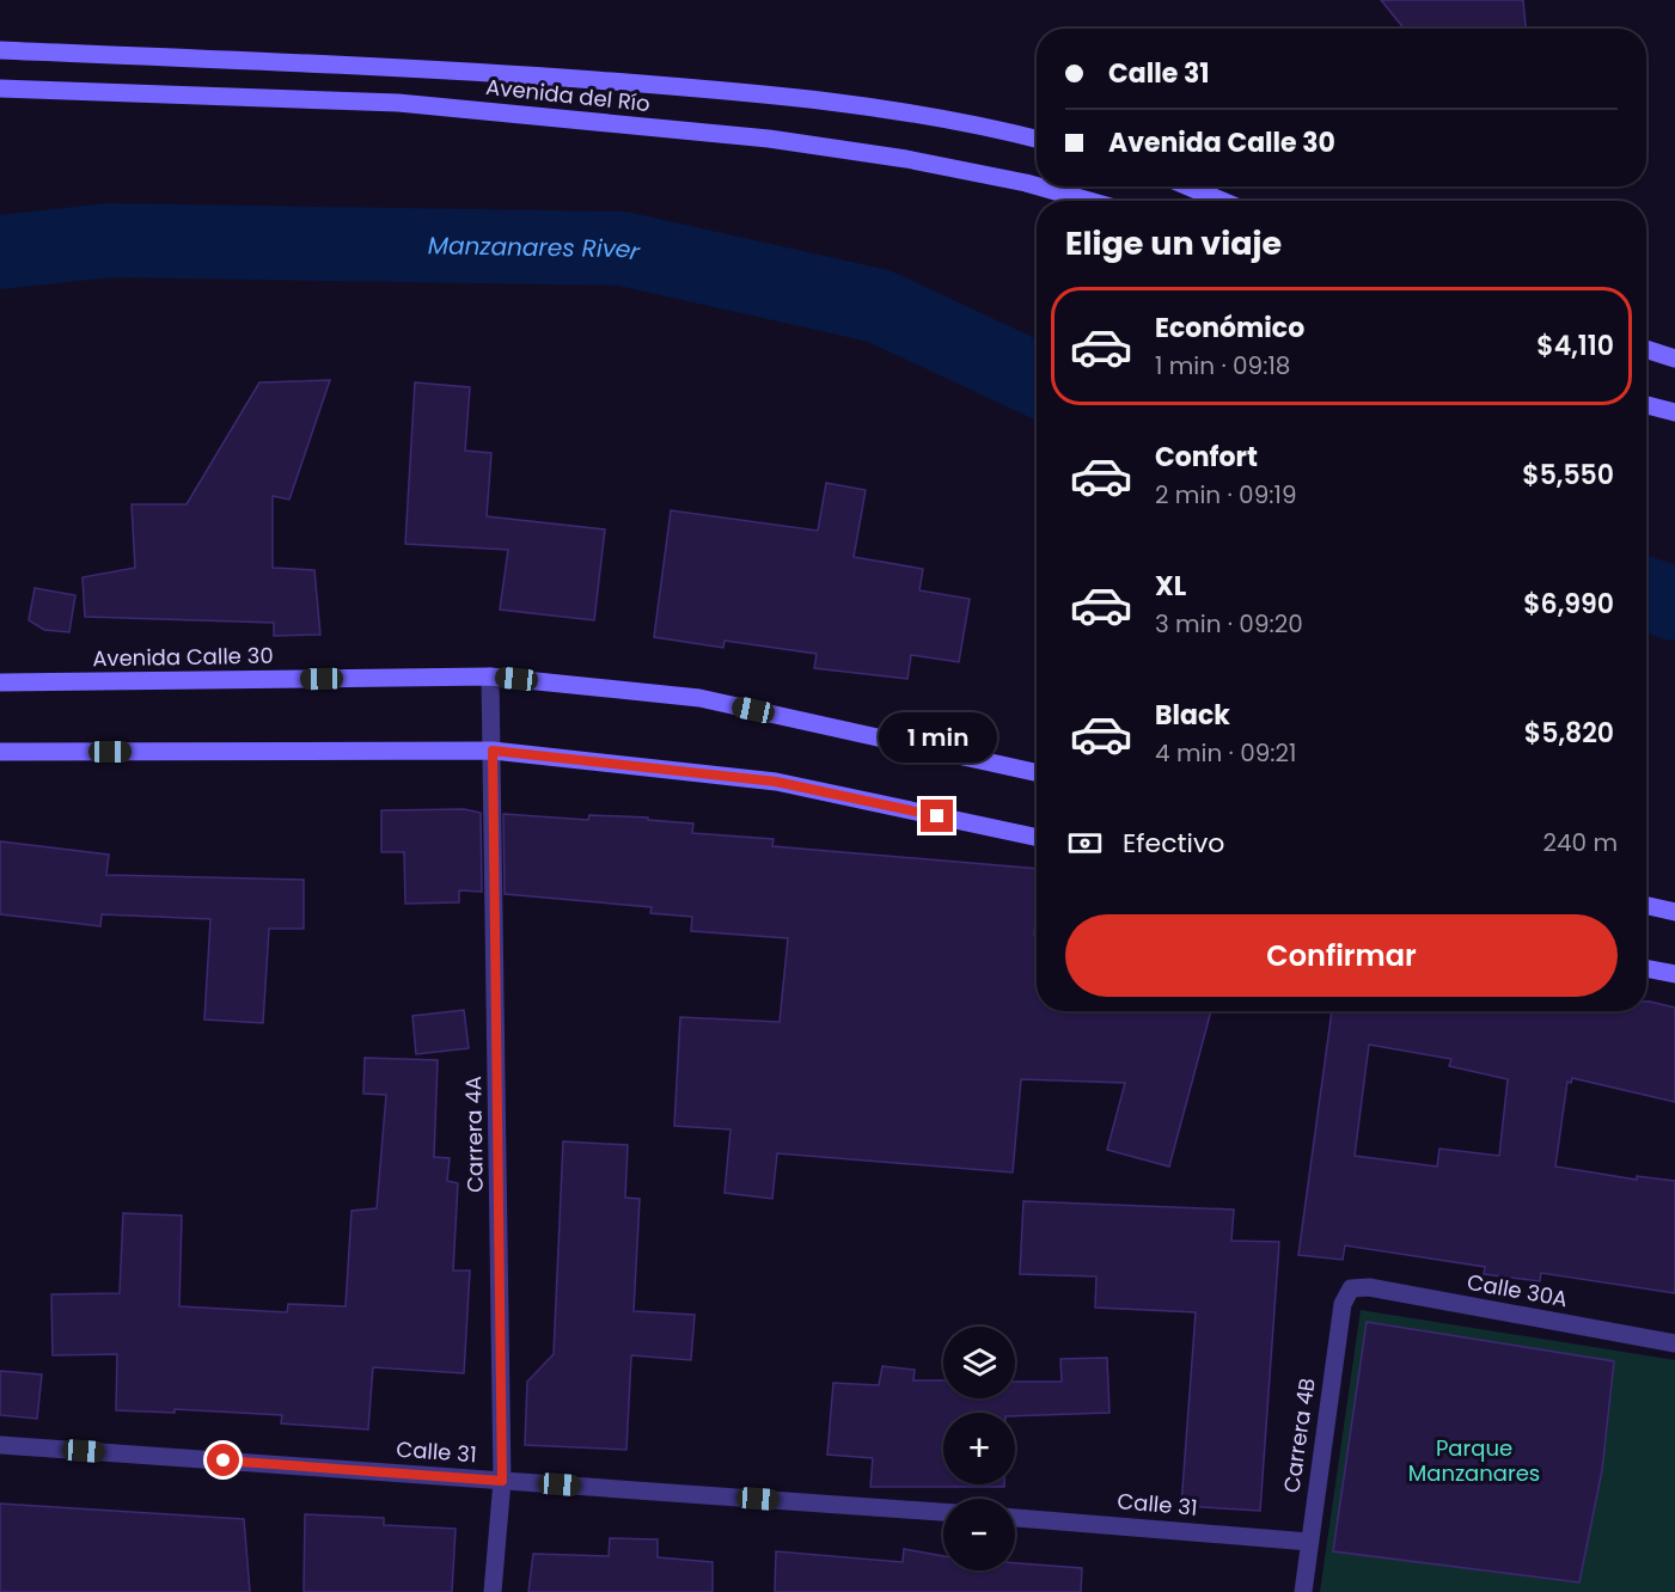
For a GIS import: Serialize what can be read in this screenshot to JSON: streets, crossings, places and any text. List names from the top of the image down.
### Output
{
  "streets": {
    "main road": ["Avenida del Río", "Avenida Calle 30"],
    "street": [
      "Carrera 4A",
      "Calle 30A",
      "Carrera 4B",
      "Calle 31"
    ]
  },
  "crossings": [
    ["Avenida Calle 30", "Carrera 4A"],
    ["Carrera 4A", "Calle 31"],
    ["Calle 30A", "Carrera 4B"],
    ["Carrera 4B", "Calle 31"]
  ],
  "water": ["Manzanares River"],
  "parks": ["Parque Manzanares"],
  "page": {
    "banner": ["Calle 31", "Avenida Calle 30"],
    "heading": "Elige un viaje",
    "list": [
      {
        "name": "Económico",
        "note": "1 min · 09:18",
        "value": "$4,110"
      },
      {
        "name": "Confort",
        "note": "2 min · 09:19",
        "value": "$5,550"
      },
      {
        "name": "XL",
        "note": "3 min · 09:20",
        "value": "$6,990"
      },
      {
        "name": "Black",
        "note": "4 min · 09:21",
        "value": "$5,820"
      }
    ],
    "bubble": "1 min",
    "pay": ["Efectivo", "240 m"],
    "buttons": "Confirmar",
    "map_buttons": ["+", "−"]
  }
}
